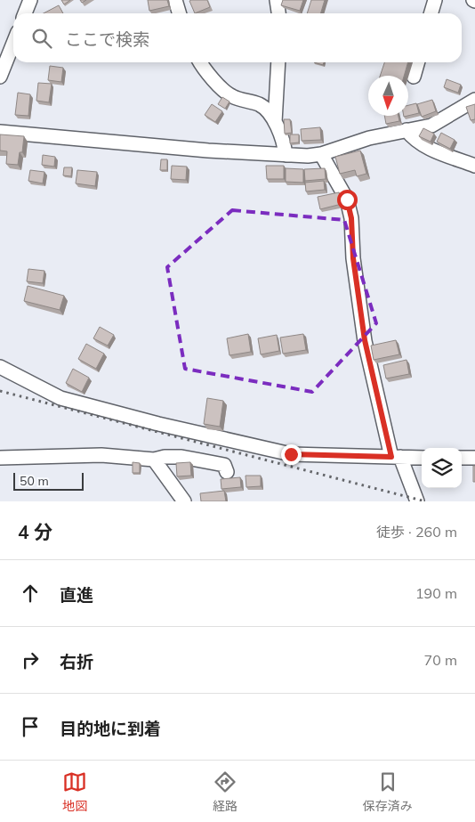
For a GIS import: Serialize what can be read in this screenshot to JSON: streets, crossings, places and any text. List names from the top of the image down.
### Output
{
  "scale_bar": "50 m",
  "north": "bottom",
  "page": {
    "search": "ここで検索",
    "scale": "50 m",
    "heading": ["4 分", "徒歩 · 260 m"],
    "list": [
      ["直進", "190 m"],
      ["右折", "70 m"],
      "目的地に到着"
    ],
    "nav": ["地図", "経路", "保存済み"]
  }
}
